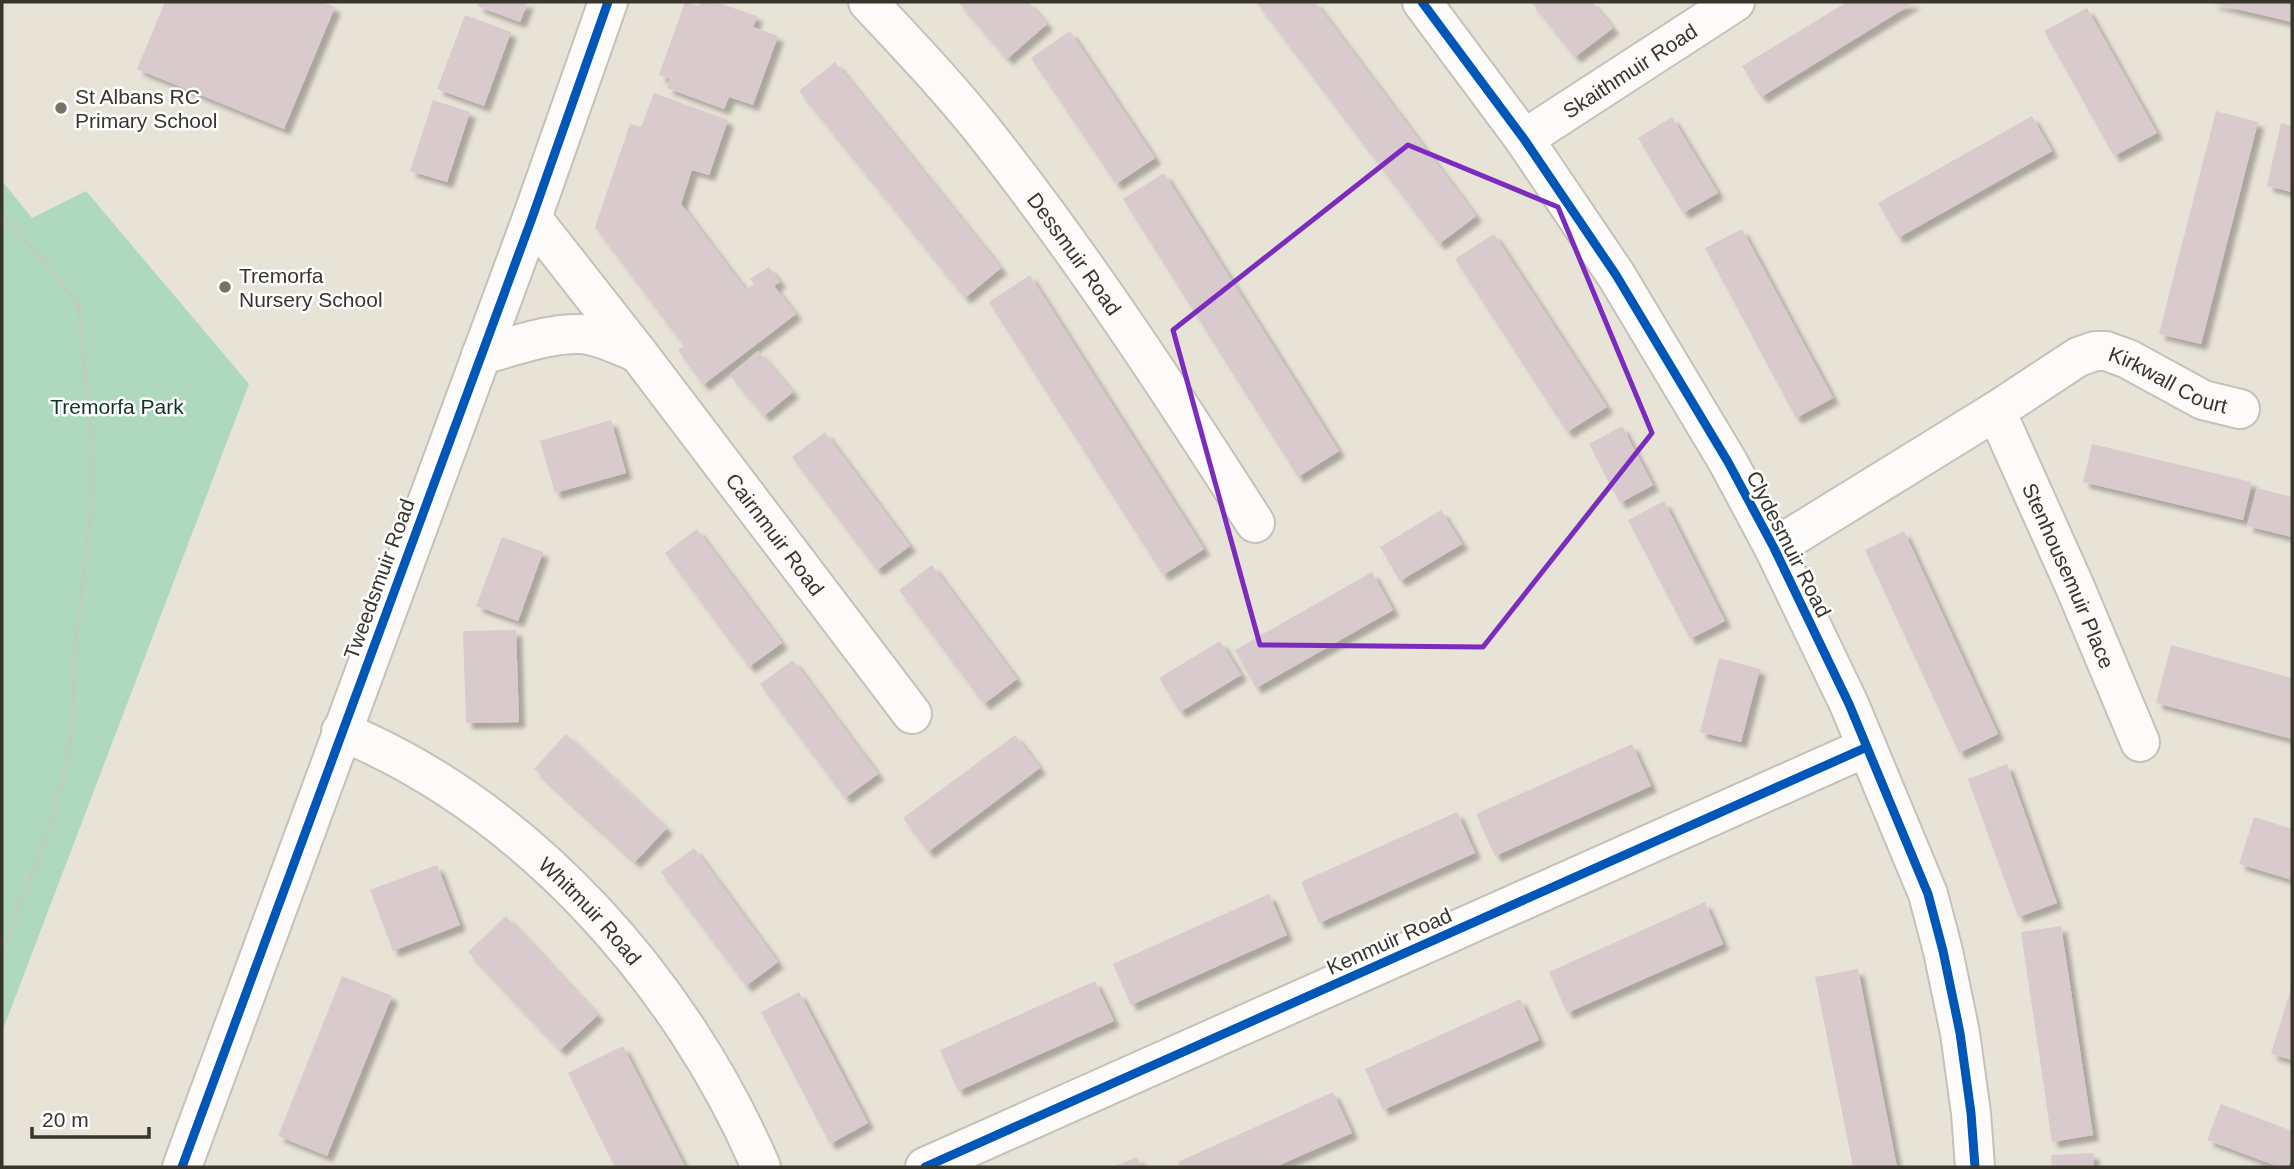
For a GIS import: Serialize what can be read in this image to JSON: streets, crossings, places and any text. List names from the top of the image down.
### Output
{
  "streets": {
    "street": [
      "Skaithmuir Road",
      "Dessmuir Road",
      "Kirkwall Court",
      "Cairnmuir Road",
      "Clydesmuir Road",
      "Stenhousemuir Place",
      "Tweedsmuir Road",
      "Whitmuir Road",
      "Kenmuir Road"
    ]
  },
  "crossings": [
    ["Skaithmuir Road", "Clydesmuir Road"],
    ["Kirkwall Court", "Stenhousemuir Place"],
    ["Cairnmuir Road", "Tweedsmuir Road"],
    ["Clydesmuir Road", "Kenmuir Road"],
    ["Tweedsmuir Road", "Whitmuir Road"]
  ],
  "parks": ["Tremorfa Park"],
  "places": ["St Albans RC Primary School", "Tremorfa Nursery School"],
  "scale_bar": "20 m"
}
